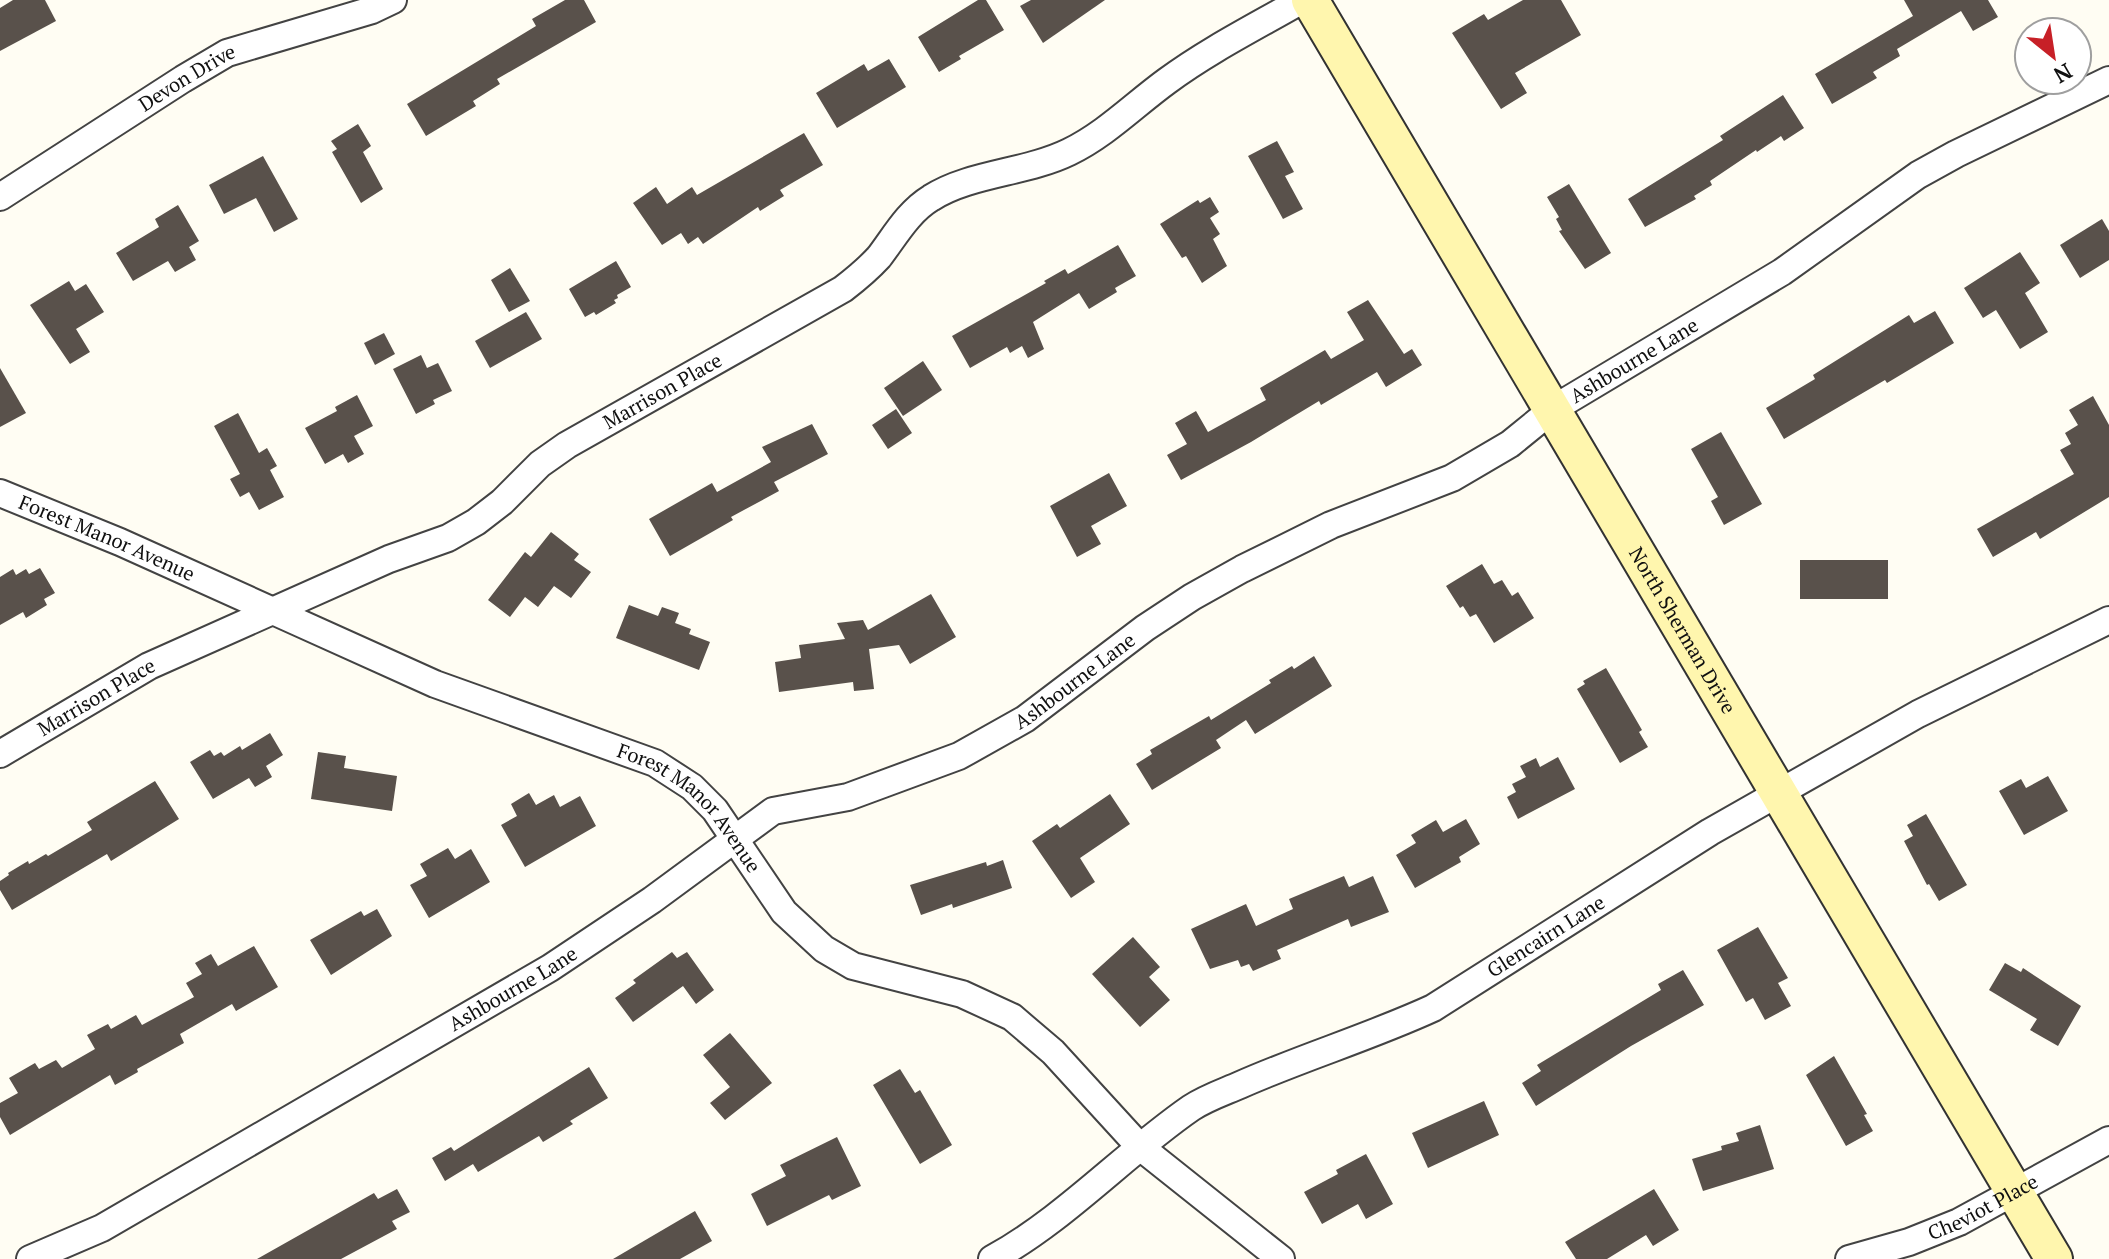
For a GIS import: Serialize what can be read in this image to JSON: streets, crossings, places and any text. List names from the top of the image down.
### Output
{
  "streets": {
    "main road": ["North Sherman Drive"],
    "street": [
      "Devon Drive",
      "Ashbourne Lane",
      "Marrison Place",
      "Forest Manor Avenue",
      "Glencairn Lane",
      "Cheviot Place"
    ]
  },
  "crossings": [
    ["Ashbourne Lane", "Forest Manor Avenue"],
    ["Ashbourne Lane", "North Sherman Drive"],
    ["Marrison Place", "Forest Manor Avenue"],
    ["Forest Manor Avenue", "Glencairn Lane"],
    ["North Sherman Drive", "Glencairn Lane"],
    ["North Sherman Drive", "Cheviot Place"]
  ],
  "north": "bottom right"
}
